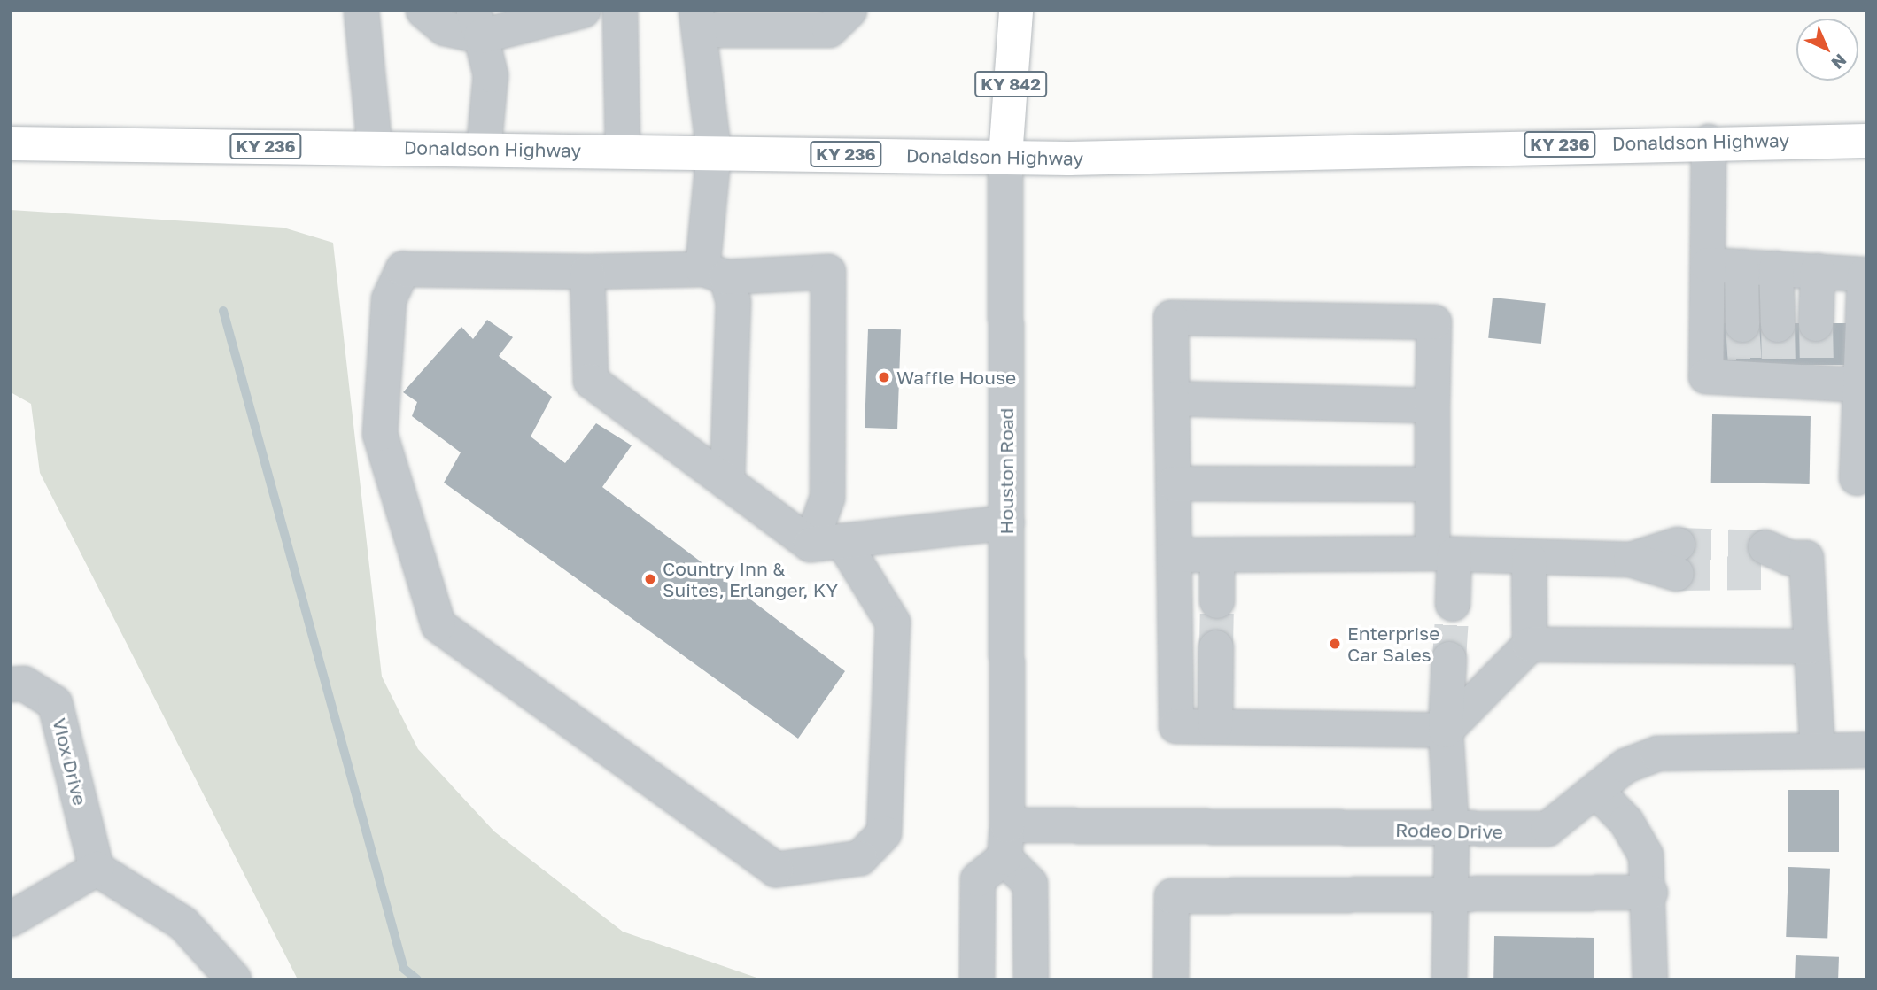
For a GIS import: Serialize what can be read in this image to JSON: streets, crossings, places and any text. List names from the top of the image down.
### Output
{
  "streets": {
    "main road": [
      "KY 842",
      "Donaldson Highway",
      "KY 236",
      "Houston Road"
    ],
    "street": ["Viox Drive", "Rodeo Drive"]
  },
  "crossings": [
    ["Donaldson Highway", "Houston Road"],
    ["Houston Road", "Rodeo Drive"]
  ],
  "places": ["Waffle House", "Country Inn & Suites, Erlanger, KY", "Enterprise Car Sales"],
  "north": "bottom right"
}
